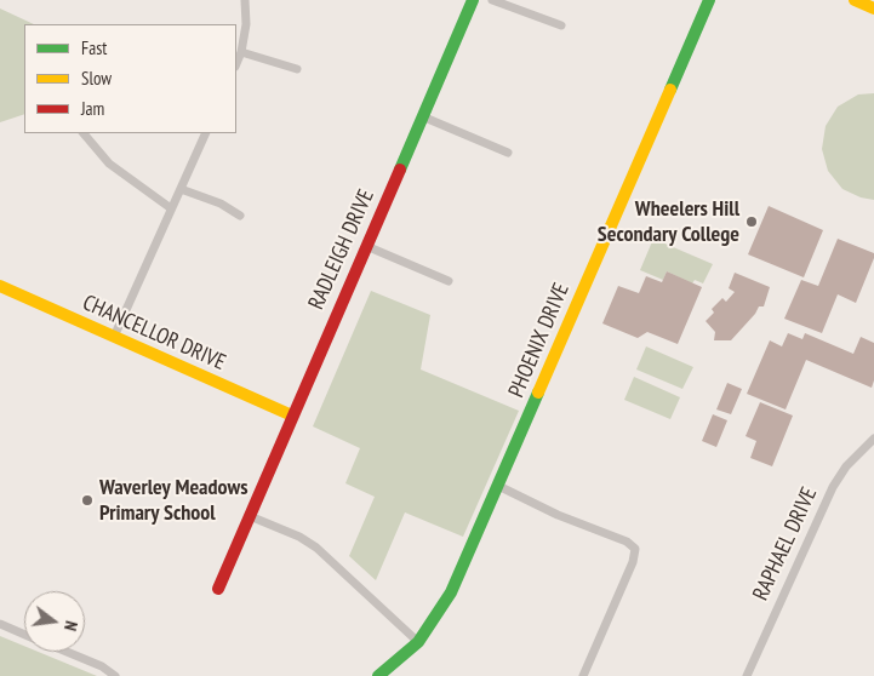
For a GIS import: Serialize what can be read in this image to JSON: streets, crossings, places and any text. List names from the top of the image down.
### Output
{
  "streets": {
    "street": [
      "RADLEIGH DRIVE",
      "CHANCELLOR DRIVE",
      "PHOENIX DRIVE",
      "RAPHAEL DRIVE"
    ]
  },
  "crossings": [
    ["RADLEIGH DRIVE", "CHANCELLOR DRIVE"]
  ],
  "places": ["Wheelers Hill Secondary College", "Waverley Meadows Primary School"],
  "legend": ["Fast", "Slow", "Jam"],
  "north": "right"
}
